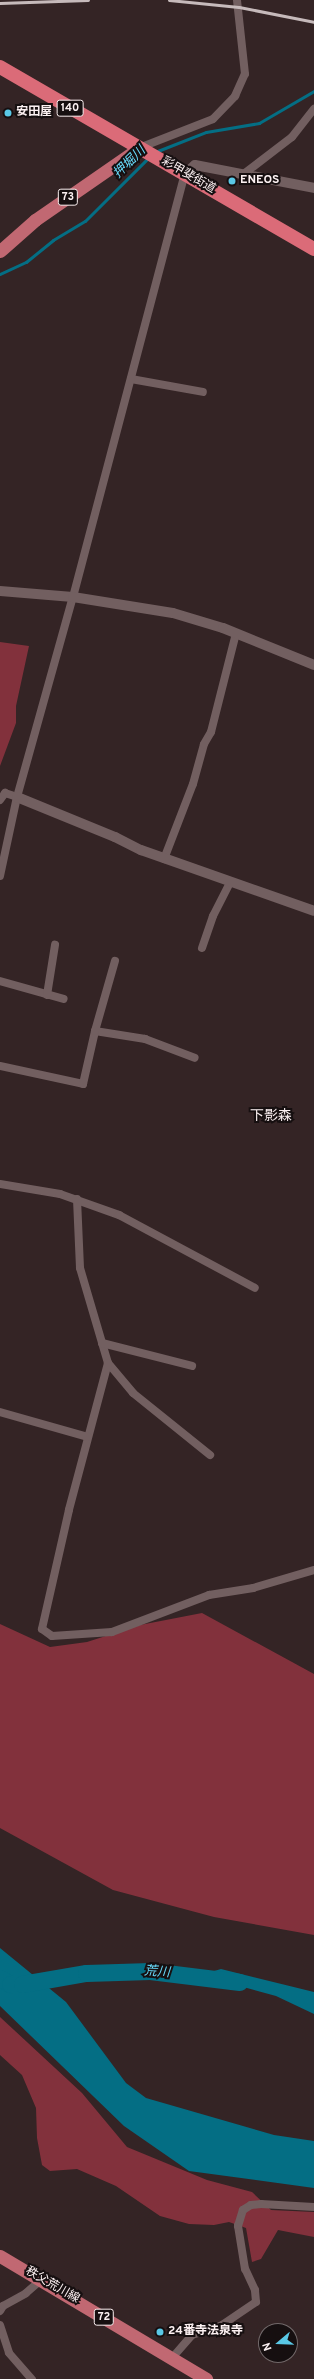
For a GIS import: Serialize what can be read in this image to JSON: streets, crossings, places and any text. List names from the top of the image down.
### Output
{
  "streets": {
    "highway": ["140", "彩甲斐街道"],
    "main road": ["73", "秩父荒川線", "72"]
  },
  "crossings": [
    ["彩甲斐街道", "73"]
  ],
  "districts": ["下影森"],
  "water": ["押堀川", "荒川"],
  "places": ["安田屋", "ENEOS", "24番寺法泉寺"],
  "north": "left"
}
